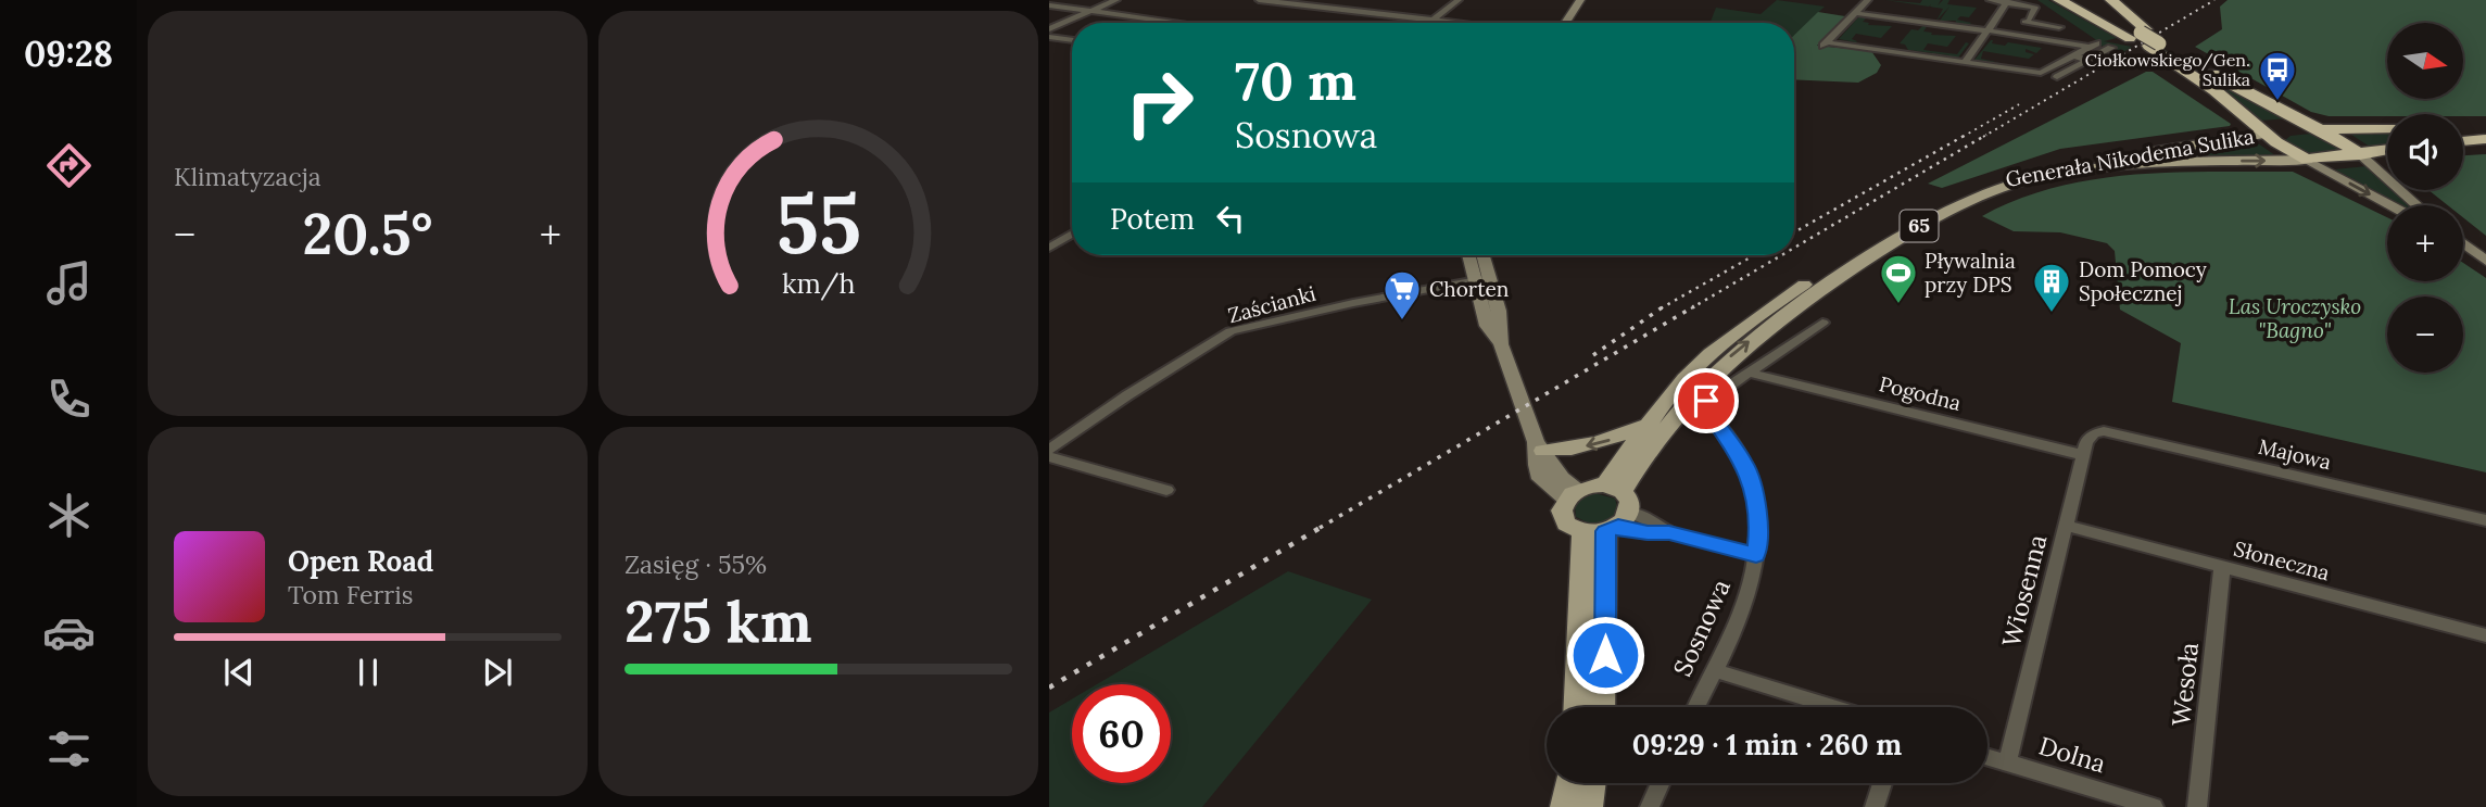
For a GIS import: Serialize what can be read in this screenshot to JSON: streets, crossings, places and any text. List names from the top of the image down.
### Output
{
  "streets": {
    "highway": ["65"],
    "main road": ["Generała Nikodema Sulika"],
    "street": [
      "Zaścianki",
      "Pogodna",
      "Majowa",
      "Słoneczna",
      "Wiosenna",
      "Sosnowa",
      "Wesoła",
      "Dolna"
    ]
  },
  "crossings": [
    ["Generała Nikodema Sulika", "65"],
    ["Pogodna", "Wiosenna"],
    ["Pogodna", "Sosnowa"],
    ["Majowa", "Wiosenna"],
    ["Słoneczna", "Wiosenna"],
    ["Słoneczna", "Wesoła"],
    ["Wiosenna", "Dolna"]
  ],
  "parks": ["Las Uroczysko \"Bagno\""],
  "places": {
    "bus stop": ["Ciołkowskiego/Gen. Sulika"],
    "sports": ["Pływalnia przy DPS"],
    "building": ["Dom Pomocy Społecznej"],
    "supermarket": ["Chorten"]
  },
  "north": "right",
  "page": {
    "tabs": "09:28",
    "tile": [
      "Klimatyzacja",
      ["Zasięg · 55%", "275 km"]
    ],
    "map_buttons": ["+", "−"],
    "turn": ["70 m", "Sosnowa"],
    "then": "Potem",
    "heat": ["−", "20.5°", "+"],
    "song": ["Open Road", "Tom Ferris"],
    "limit": "60",
    "trip": "09:29 · 1 min · 260 m",
    "gauge": ["55", "km/h"]
  }
}
